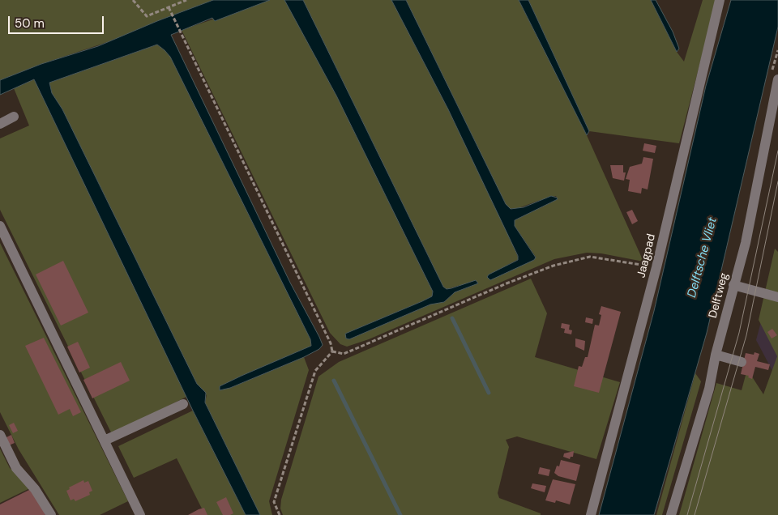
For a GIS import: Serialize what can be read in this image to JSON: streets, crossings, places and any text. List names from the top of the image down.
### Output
{
  "streets": {
    "street": ["Jaagpad", "Delftweg"]
  },
  "water": ["Delftsche Vliet"],
  "scale_bar": "50 m"
}
